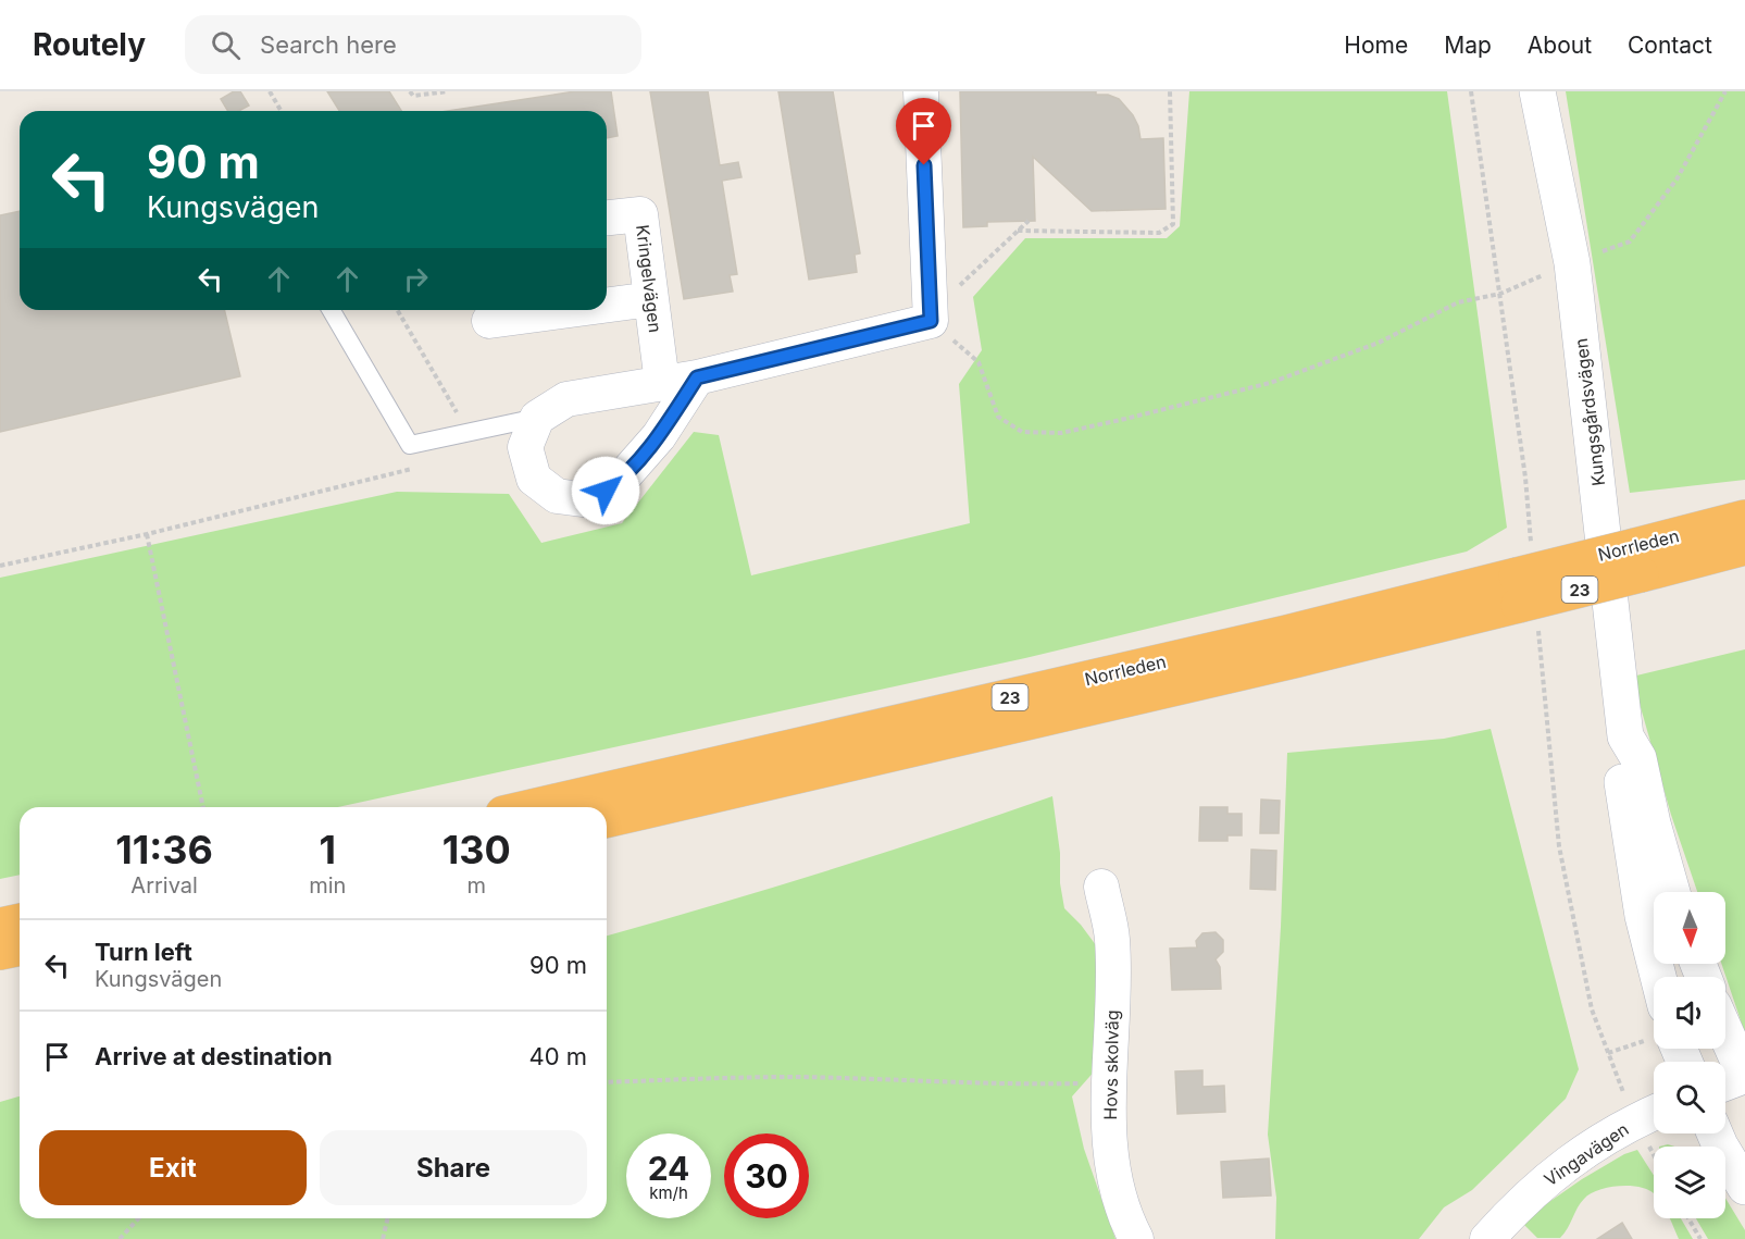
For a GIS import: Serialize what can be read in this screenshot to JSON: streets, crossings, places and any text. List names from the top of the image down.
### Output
{
  "streets": {
    "highway": ["Norrleden", "23"],
    "street": [
      "Kringelvägen",
      "Kungsgårdsvägen",
      "Hovs skolväg",
      "Vingavägen"
    ]
  },
  "north": "bottom",
  "page": {
    "header": "Routely",
    "search": "Search here",
    "nav": [
      "Home",
      "Map",
      "About",
      "Contact"
    ],
    "turn": ["90 m", "Kungsvägen"],
    "eta": [
      "11:36",
      "Arrival",
      "1",
      "min",
      "130",
      "m"
    ],
    "list": [
      {
        "name": "Turn left",
        "note": "Kungsvägen",
        "value": "90 m"
      },
      {
        "name": "Arrive at destination",
        "value": "40 m"
      }
    ],
    "buttons": ["Exit", "Share"],
    "speed": "24 km/h",
    "limit": "30"
  }
}
